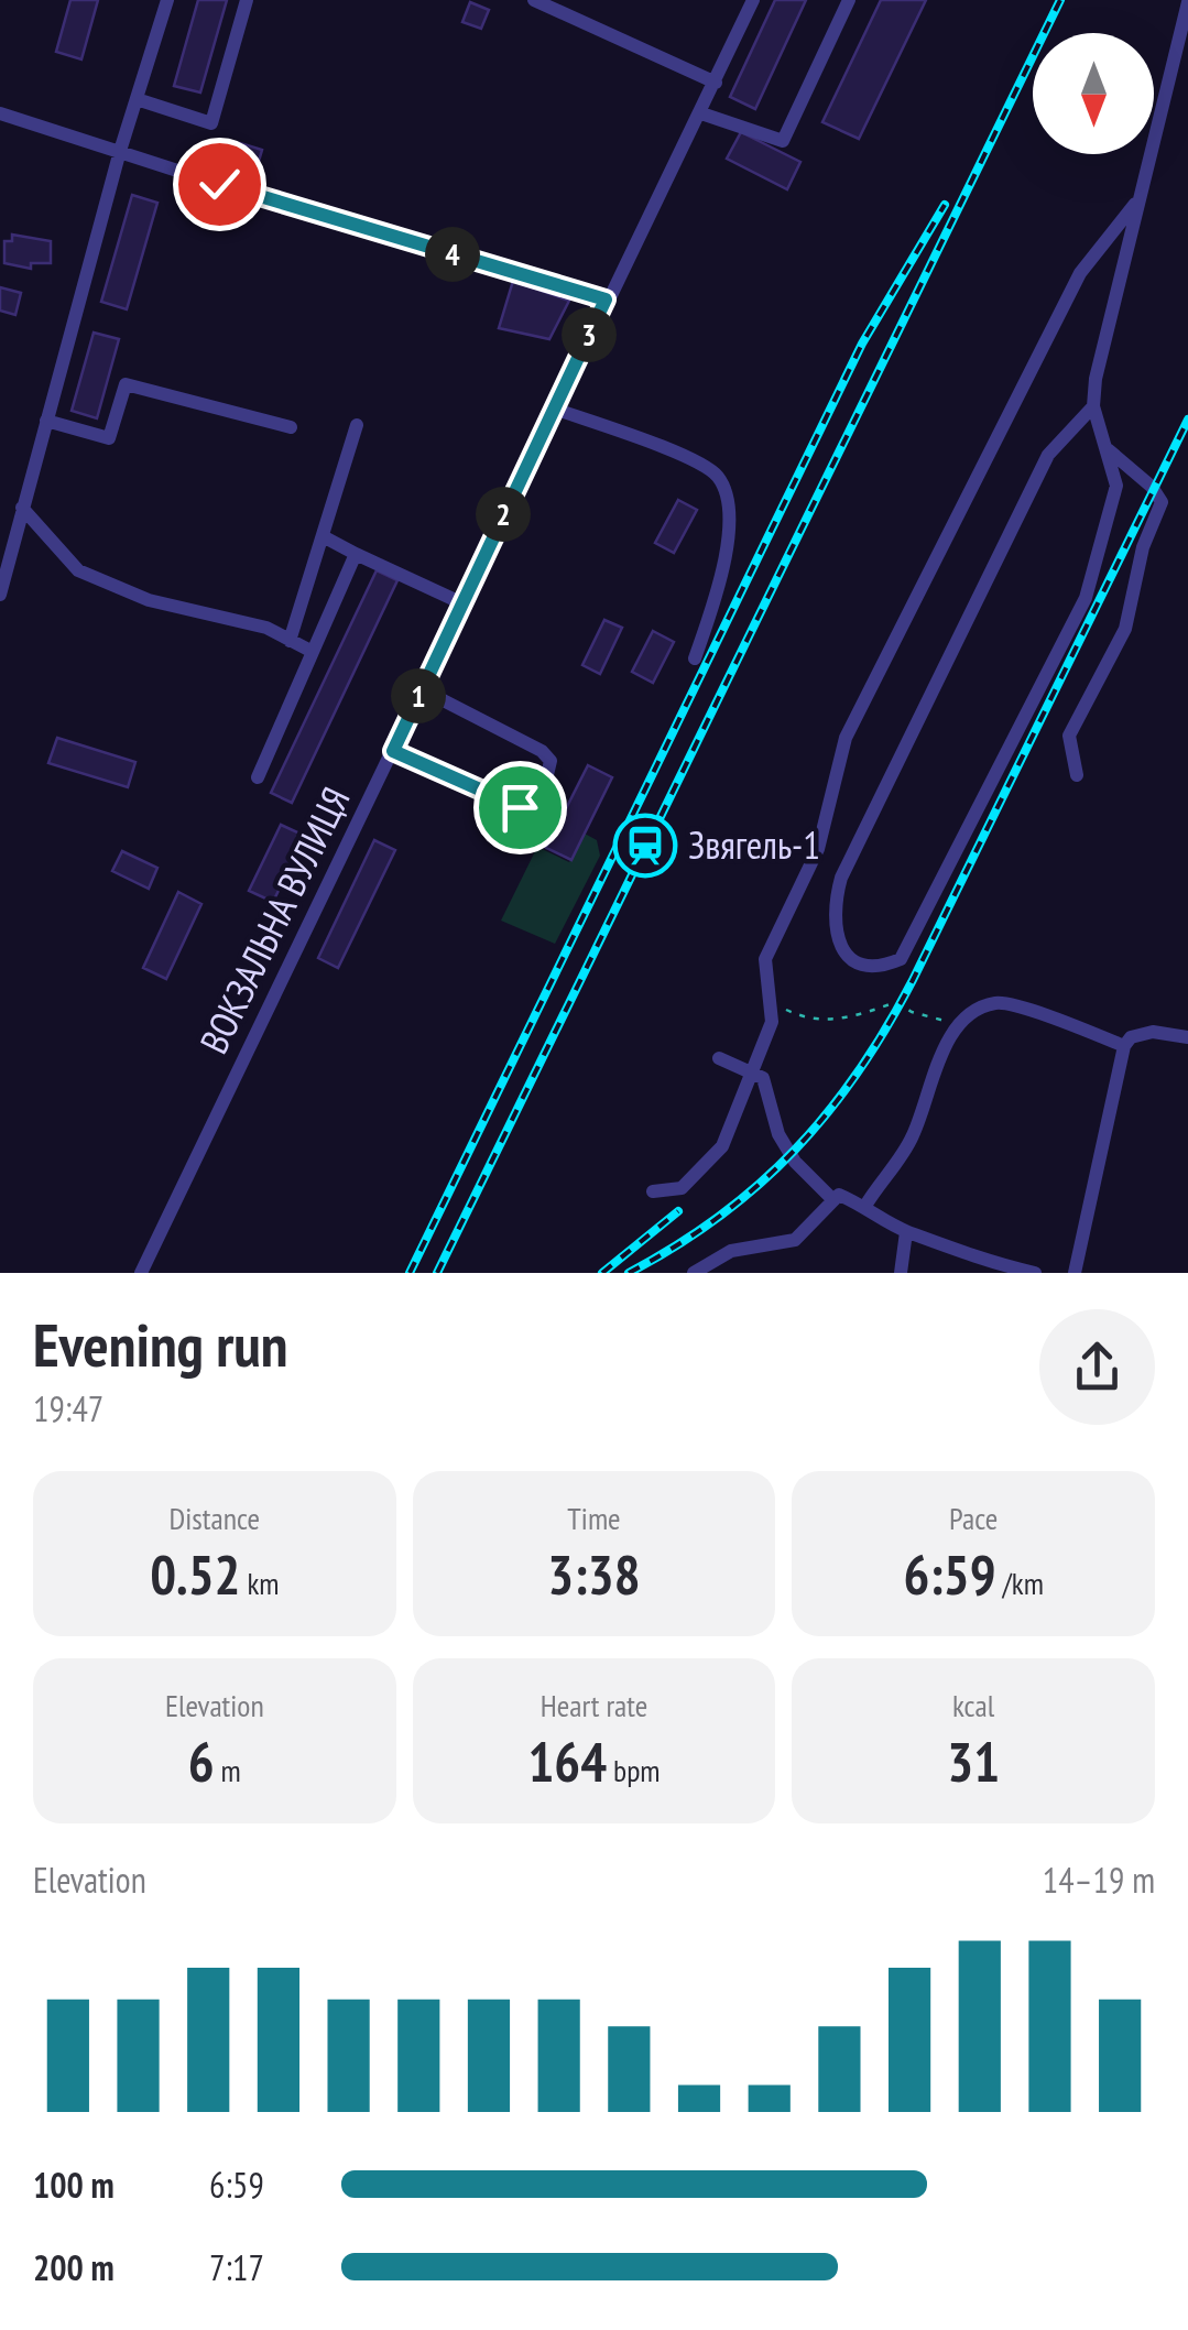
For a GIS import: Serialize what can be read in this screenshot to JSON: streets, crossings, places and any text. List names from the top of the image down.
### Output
{
  "streets": {
    "street": ["ВОКЗАЛЬНА ВУЛИЦЯ"]
  },
  "places": {
    "station": ["Звягель-1"]
  },
  "north": "bottom",
  "page": {
    "pins": [
      "4",
      "3",
      "2",
      "1"
    ],
    "heading": ["Evening run", "19:47"],
    "stats": [
      ["Distance", "0.52 km"],
      ["Time", "3:38"],
      ["Pace", "6:59 /km"],
      ["Elevation", "6 m"],
      ["Heart rate", "164 bpm"],
      ["kcal", "31"]
    ],
    "chart": ["Elevation", "14–19 m"],
    "list": [
      {
        "name": "100 m",
        "note": "6:59"
      },
      {
        "name": "200 m",
        "note": "7:17"
      }
    ]
  }
}
